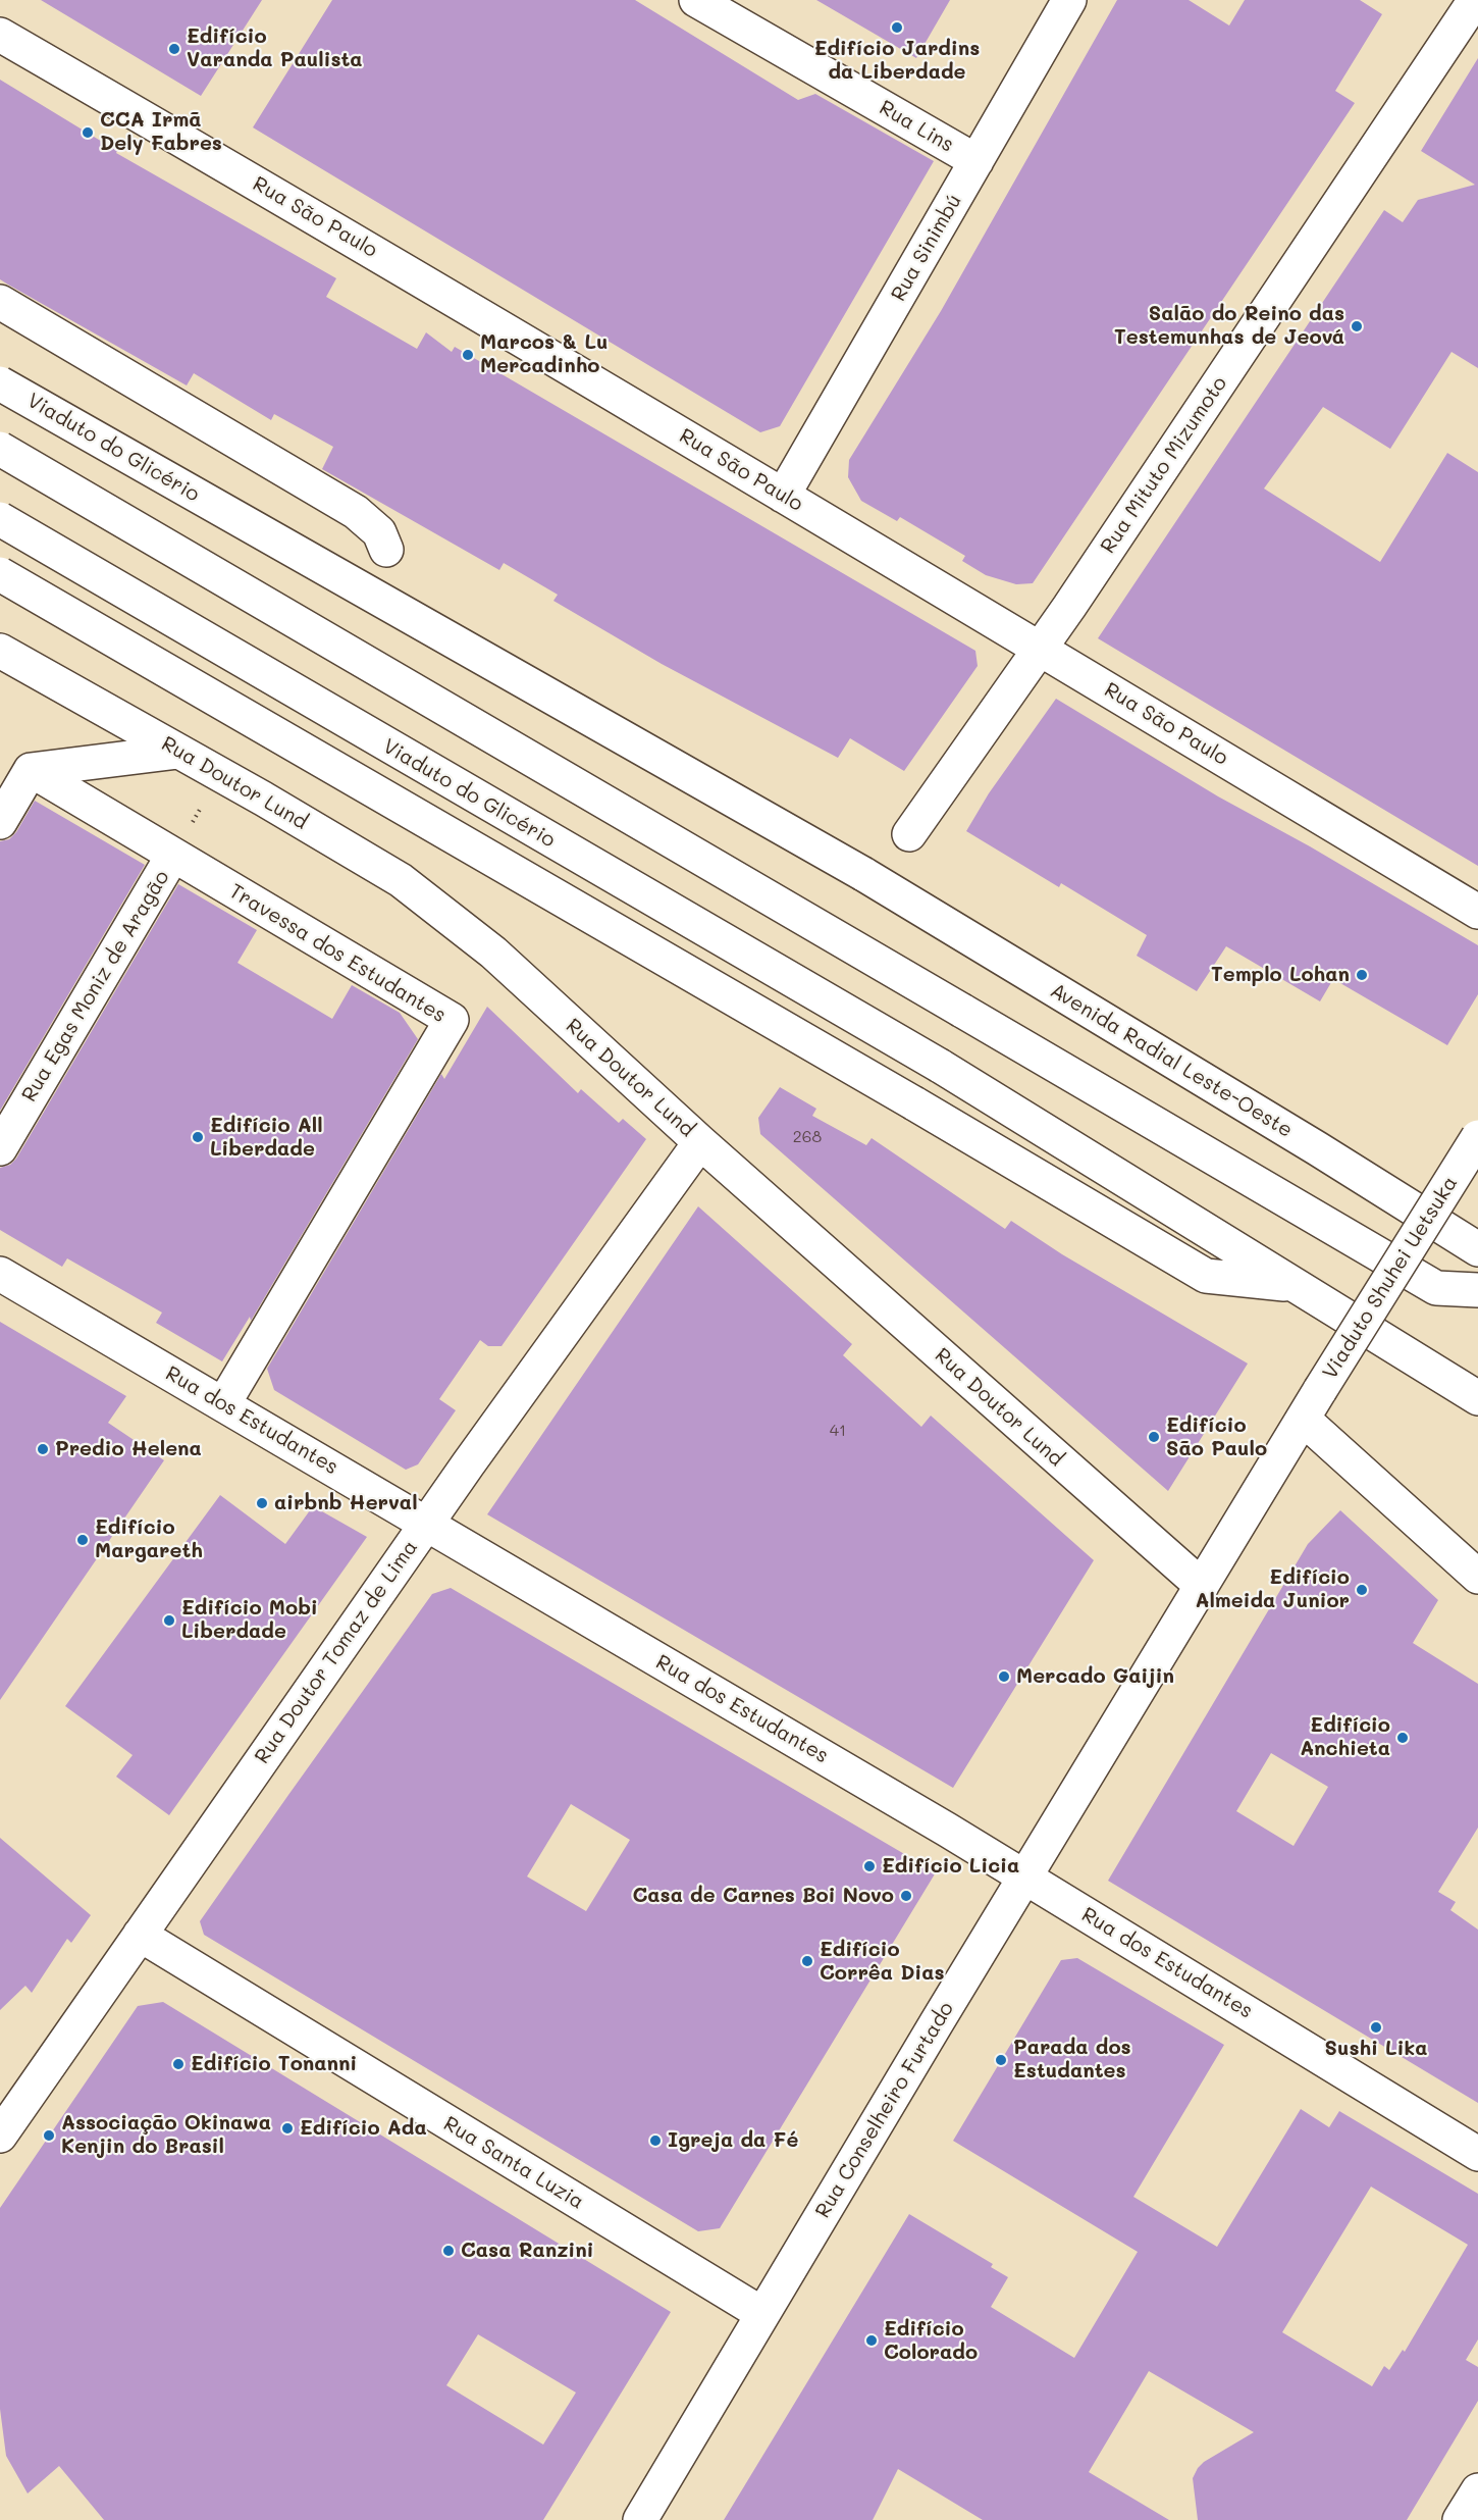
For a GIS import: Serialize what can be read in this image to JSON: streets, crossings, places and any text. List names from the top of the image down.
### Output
{
  "streets": {
    "main road": [
      "Rua Lins",
      "Rua São Paulo",
      "Rua Sinimbú",
      "Viaduto do Glicério",
      "Rua Mituto Mizumoto",
      "Rua Doutor Lund",
      "Travessa dos Estudantes",
      "Rua Egas Moniz de Aragão",
      "Avenida Radial Leste-Oeste",
      "Viaduto Shuhei Uetsuka",
      "Rua dos Estudantes",
      "Rua Doutor Tomaz de Lima",
      "Rua Conselheiro Furtado",
      "Rua Santa Luzia"
    ]
  },
  "crossings": [
    ["Rua Lins", "Rua Sinimbú"],
    ["Rua São Paulo", "Rua Sinimbú"],
    ["Rua São Paulo", "Rua Mituto Mizumoto"],
    ["Viaduto do Glicério", "Avenida Radial Leste-Oeste"],
    ["Rua Doutor Lund", "Rua Doutor Tomaz de Lima"],
    ["Rua Doutor Lund", "Rua Conselheiro Furtado"],
    ["Travessa dos Estudantes", "Rua Egas Moniz de Aragão"],
    ["Travessa dos Estudantes", "Rua dos Estudantes"],
    ["Viaduto Shuhei Uetsuka", "Rua Conselheiro Furtado"],
    ["Rua dos Estudantes", "Rua Doutor Tomaz de Lima"],
    ["Rua dos Estudantes", "Rua Conselheiro Furtado"],
    ["Rua Doutor Tomaz de Lima", "Rua Santa Luzia"],
    ["Rua Conselheiro Furtado", "Rua Santa Luzia"]
  ],
  "places": [
    "Edifício Jardins da Liberdade",
    "Edifício Varanda Paulista",
    "CCA Irmã Dely Fabres",
    "Salão do Reino das Testemunhas de Jeová",
    "Marcos & Lu Mercadinho",
    "Templo Lohan",
    "Edifício All Liberdade",
    "Edifício São Paulo",
    "Predio Helena",
    "airbnb Herval",
    "Edifício Margareth",
    "Edifício Almeida Junior",
    "Edifício Mobi Liberdade",
    "Mercado Gaijin",
    "Edifício Anchieta",
    "Edifício Licia",
    "Casa de Carnes Boi Novo",
    "Edifício Corrêa Dias",
    "Sushi Lika",
    "Parada dos Estudantes",
    "Edifício Tonanni",
    "Edifício Ada",
    "Associação Okinawa Kenjin do Brasil",
    "Igreja da Fé",
    "Casa Ranzini",
    "Edifício Colorado"
  ],
  "house_numbers": ["268", "41"]
}
